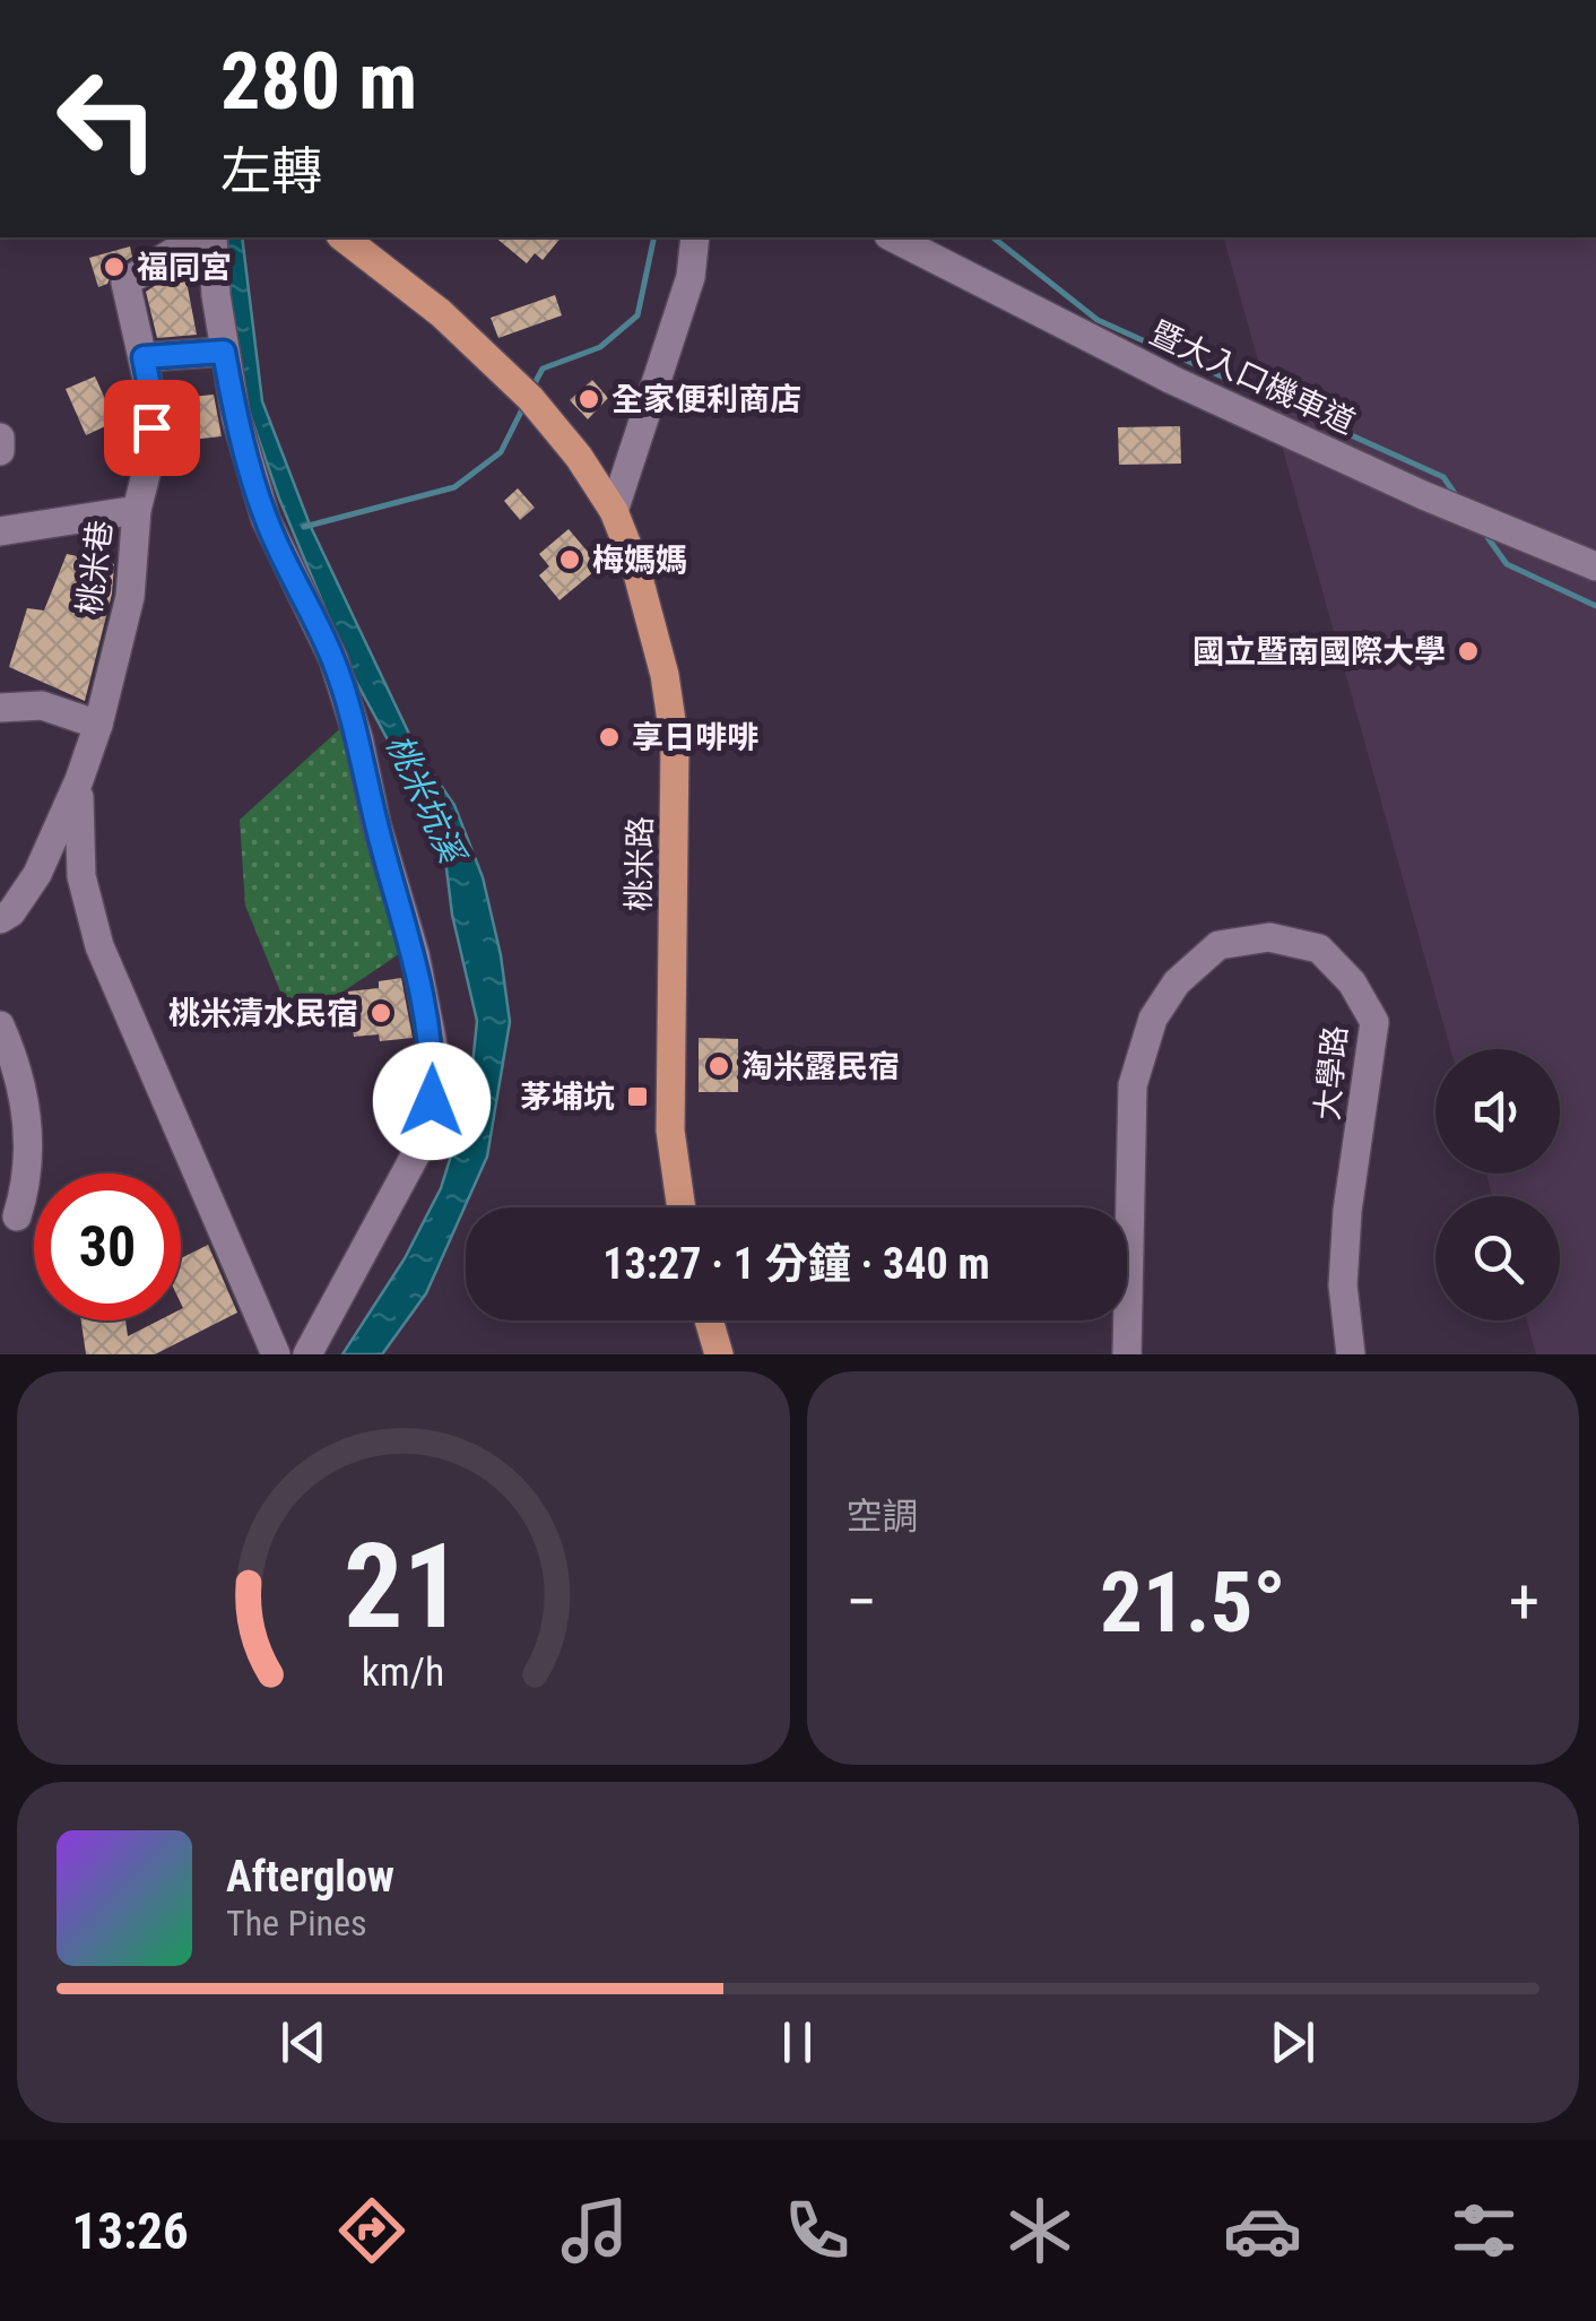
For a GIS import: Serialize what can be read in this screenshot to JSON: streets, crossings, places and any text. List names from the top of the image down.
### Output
{
  "streets": {
    "main road": ["桃米路"],
    "street": ["暨大入口機車道", "桃米巷", "大學路"]
  },
  "water": ["桃米坑溪"],
  "places": {
    "other": [
      "福同宮",
      "全家便利商店",
      "梅媽媽",
      "國立暨南國際大學",
      "享日啡啡",
      "桃米清水民宿",
      "淘米露民宿"
    ],
    "transit": ["茅埔坑"]
  },
  "page": {
    "turn": ["280 m", "左轉"],
    "limit": "30",
    "trip": "13:27 · 1 分鐘 · 340 m",
    "tile": "空調",
    "heat": ["−", "21.5°", "+"],
    "song": ["Afterglow", "The Pines"],
    "tabs": "13:26",
    "gauge": ["21", "km/h"]
  }
}
